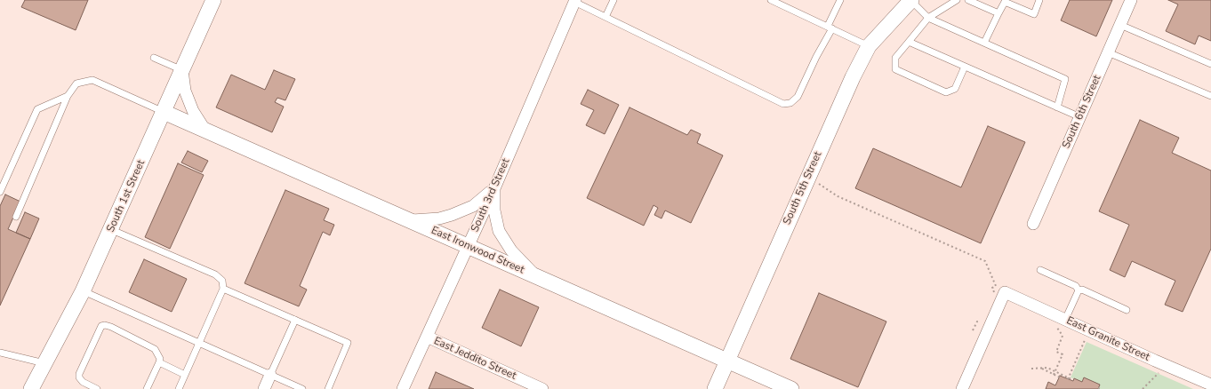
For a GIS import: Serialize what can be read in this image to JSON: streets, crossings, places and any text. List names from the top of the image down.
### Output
{
  "streets": {
    "street": [
      "South 6th Street",
      "South 5th Street",
      "South 3rd Street",
      "South 1st Street",
      "East Ironwood Street",
      "East Granite Street",
      "East Jeddito Street"
    ]
  },
  "crossings": [
    ["South 5th Street", "East Ironwood Street"],
    ["South 3rd Street", "East Ironwood Street"],
    ["South 3rd Street", "East Jeddito Street"],
    ["South 1st Street", "East Ironwood Street"]
  ]
}
